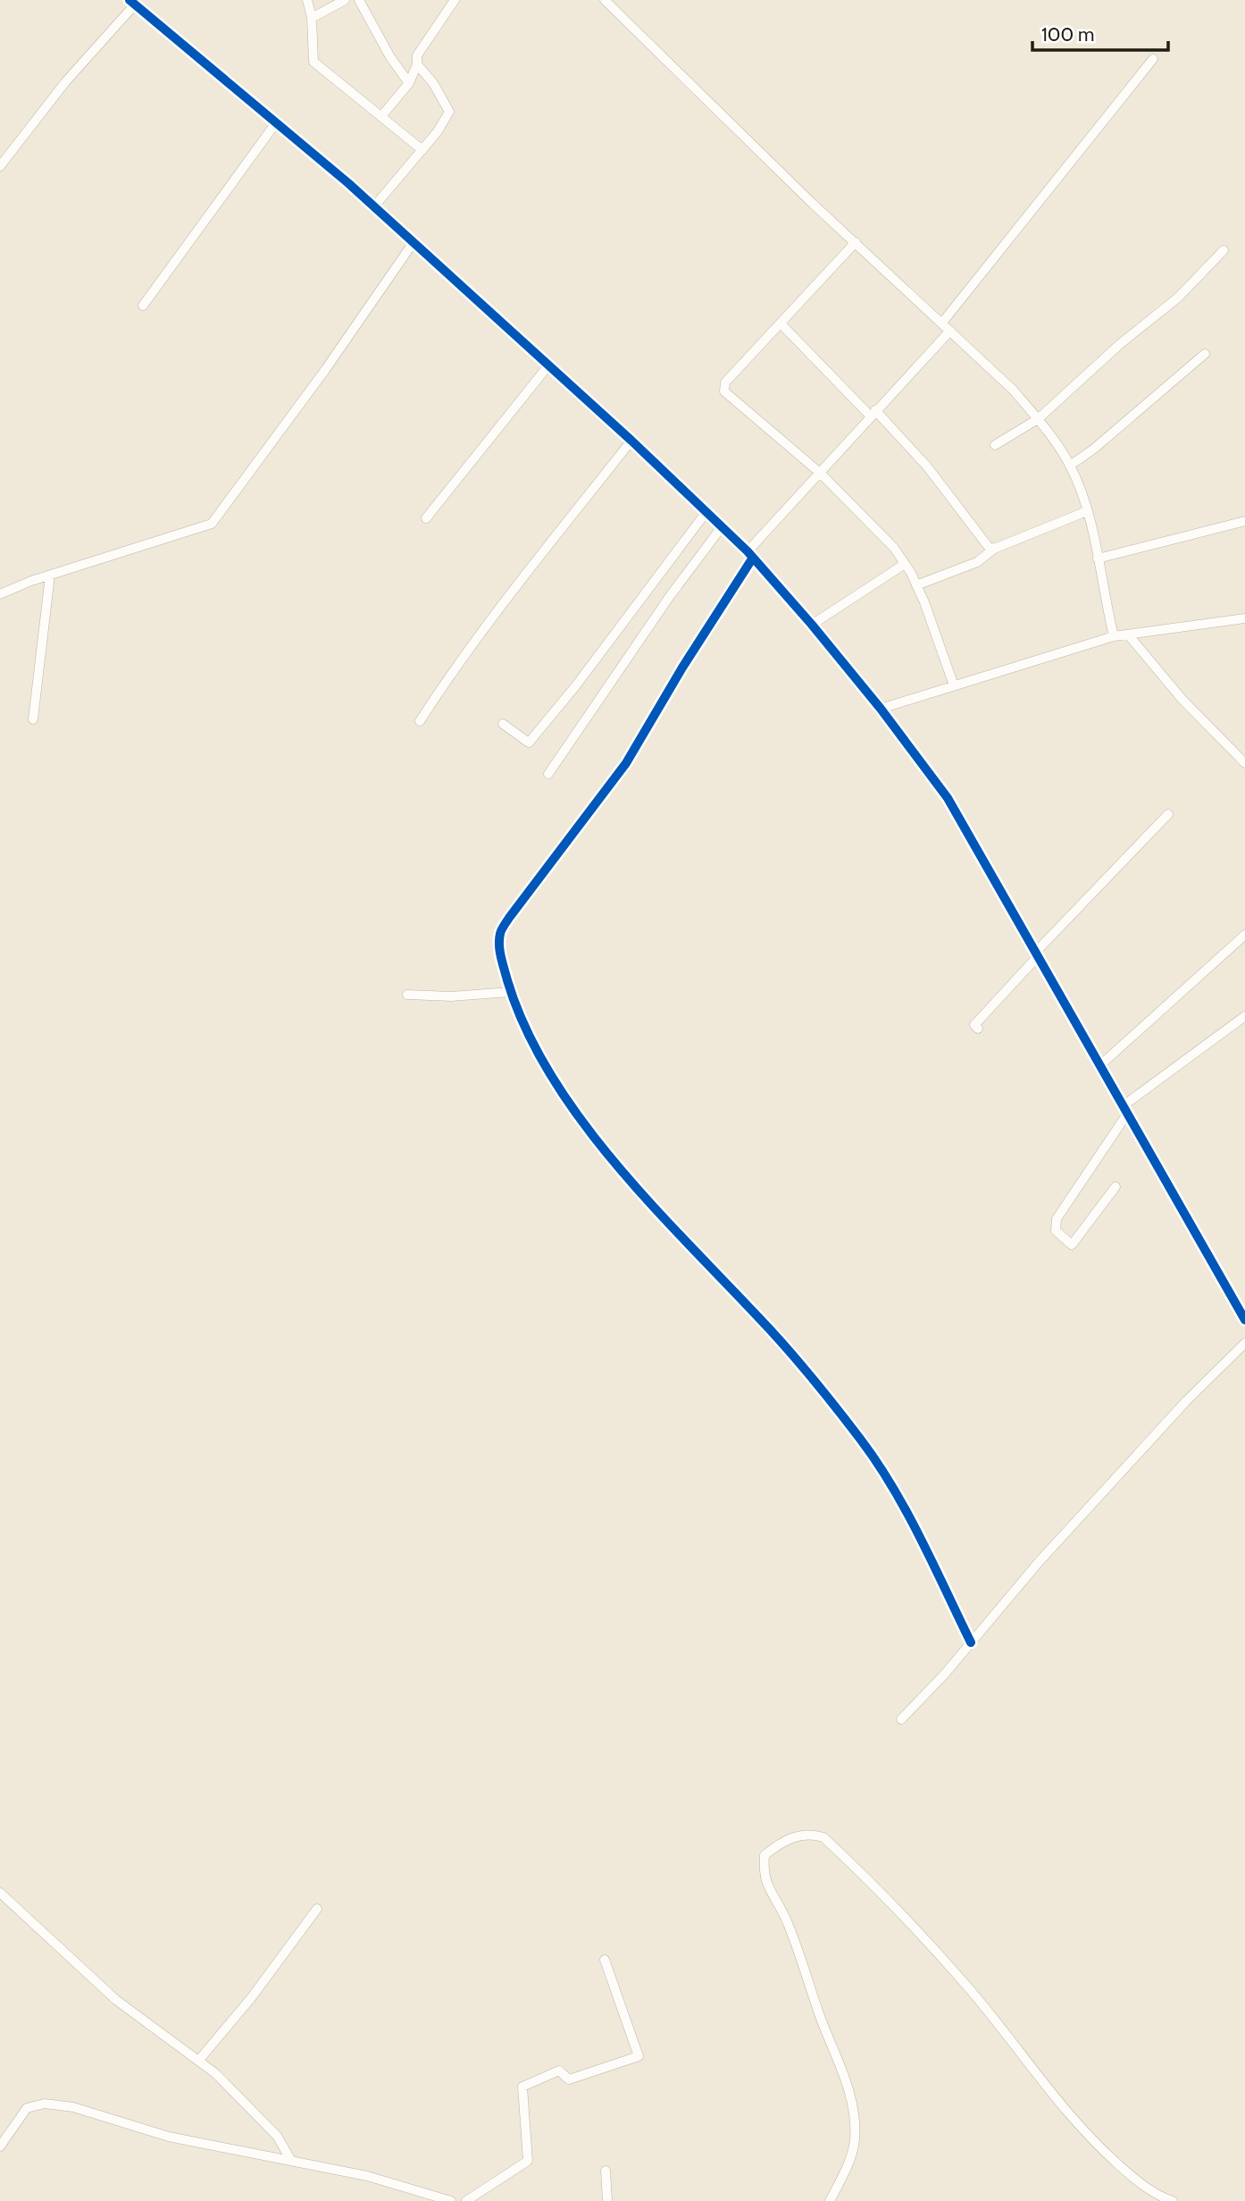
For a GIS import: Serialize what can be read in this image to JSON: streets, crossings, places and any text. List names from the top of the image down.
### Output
{
  "scale_bar": "100 m"
}
